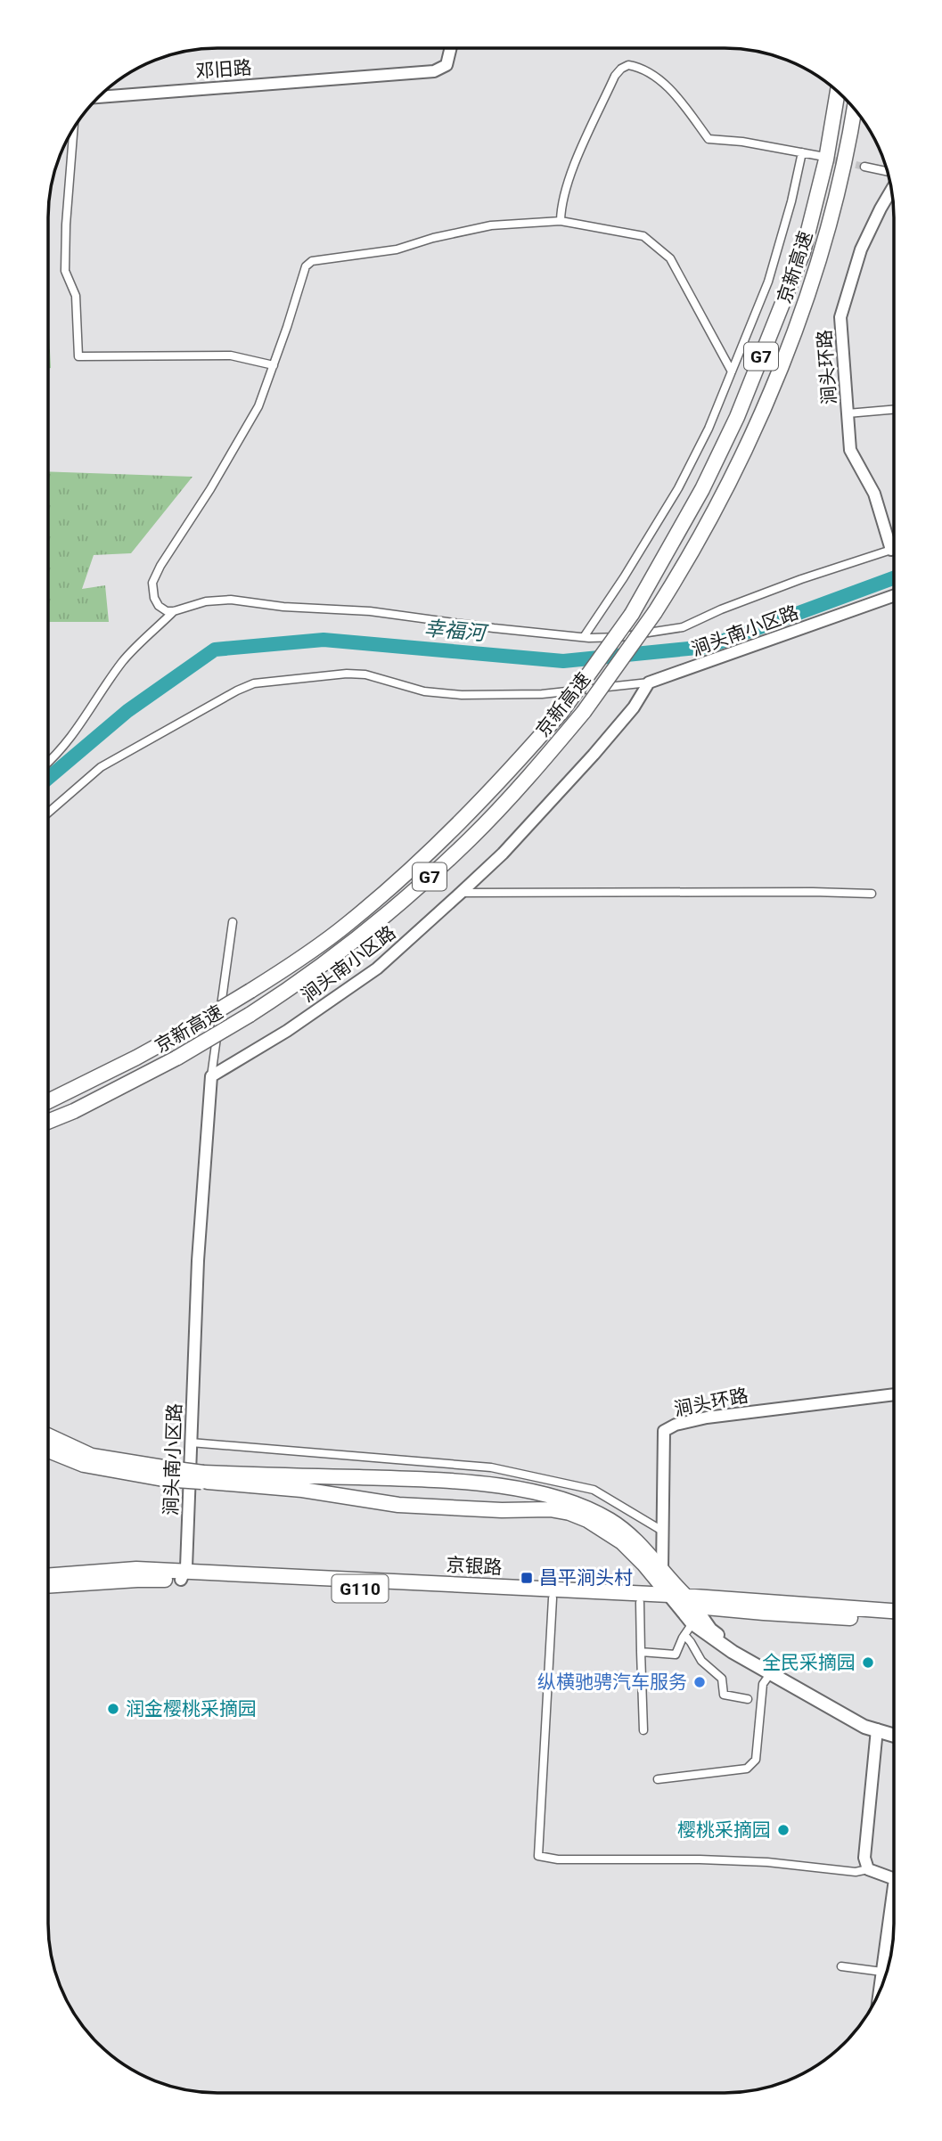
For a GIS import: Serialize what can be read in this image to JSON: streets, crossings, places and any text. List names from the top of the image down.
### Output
{
  "streets": {
    "highway": [
      "京新高速",
      "G7",
      "京银路",
      "G110"
    ],
    "street": ["邓旧路", "涧头环路", "涧头南小区路"]
  },
  "crossings": [
    ["涧头南小区路", "京银路"]
  ],
  "water": ["幸福河"],
  "places": {
    "transit": ["昌平涧头村"],
    "other": [
      "全民采摘园",
      "纵横驰骋汽车服务",
      "润金樱桃采摘园",
      "樱桃采摘园"
    ]
  }
}
